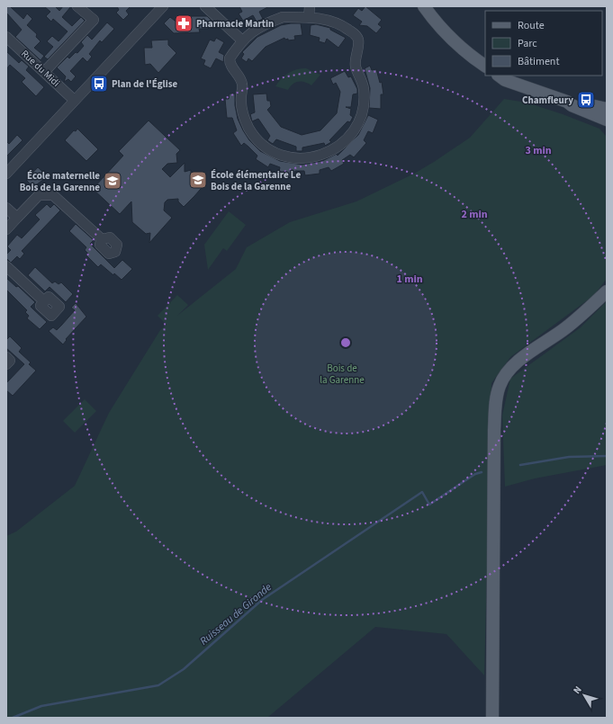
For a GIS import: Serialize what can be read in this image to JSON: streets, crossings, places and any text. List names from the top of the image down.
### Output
{
  "streets": {
    "street": ["Rue du Midi"]
  },
  "water": ["Ruisseau de Gironde"],
  "parks": ["Bois de la Garenne"],
  "places": {
    "pharmacy": ["Pharmacie Martin"],
    "bus stop": ["Plan de l'Église", "Chamfleury"],
    "school or university": ["École élémentaire Le Bois de la Garenne", "École maternelle Bois de la Garenne"]
  },
  "legend": ["Route", "Parc", "Bâtiment"],
  "north": "top left",
  "rings": ["3 min", "2 min", "1 min"]
}
